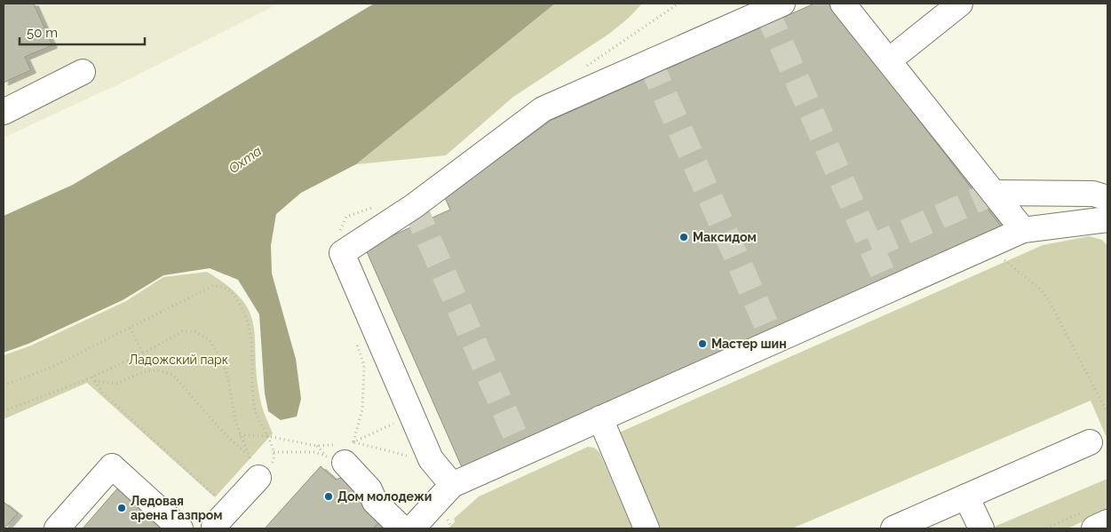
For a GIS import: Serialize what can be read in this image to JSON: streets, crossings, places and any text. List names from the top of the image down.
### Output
{
  "water": ["Охта"],
  "parks": ["Ладожский парк"],
  "places": [
    "Максидом",
    "Мастер шин",
    "Дом молодежи",
    "Ледовая арена Газпром"
  ],
  "scale_bar": "50 m"
}
